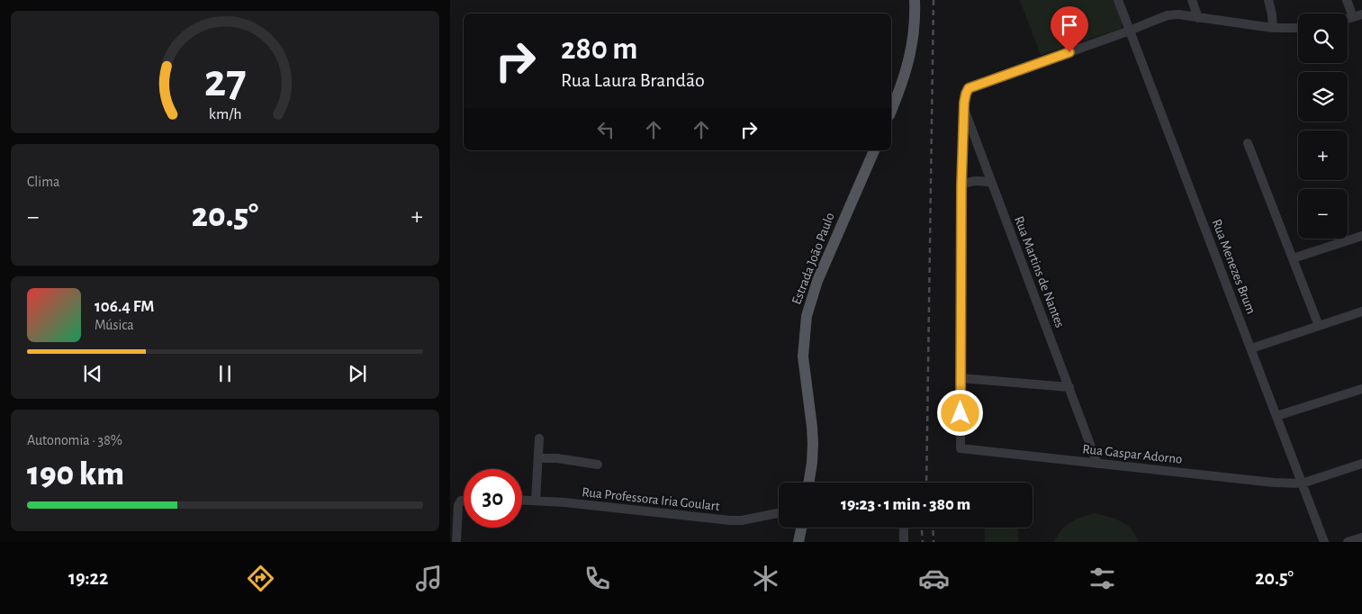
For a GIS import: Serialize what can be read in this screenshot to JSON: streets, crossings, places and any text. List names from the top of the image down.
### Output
{
  "streets": {
    "main road": ["Estrada João Paulo"],
    "street": [
      "Rua Menezes Brum",
      "Rua Martins de Nantes",
      "Rua Gaspar Adorno",
      "Rua Professora Iria Goulart"
    ]
  },
  "crossings": [
    ["Rua Menezes Brum", "Rua Gaspar Adorno"],
    ["Rua Martins de Nantes", "Rua Gaspar Adorno"]
  ],
  "page": {
    "map_buttons": ["+", "−"],
    "turn": ["280 m", "Rua Laura Brandão"],
    "tile": [
      "Clima",
      ["Autonomia · 38%", "190 km"]
    ],
    "heat": ["−", "20.5°", "+"],
    "song": ["106.4 FM", "Música"],
    "limit": "30",
    "trip": "19:23 · 1 min · 380 m",
    "tabs": ["19:22", "20.5°"],
    "gauge": ["27", "km/h"]
  }
}
